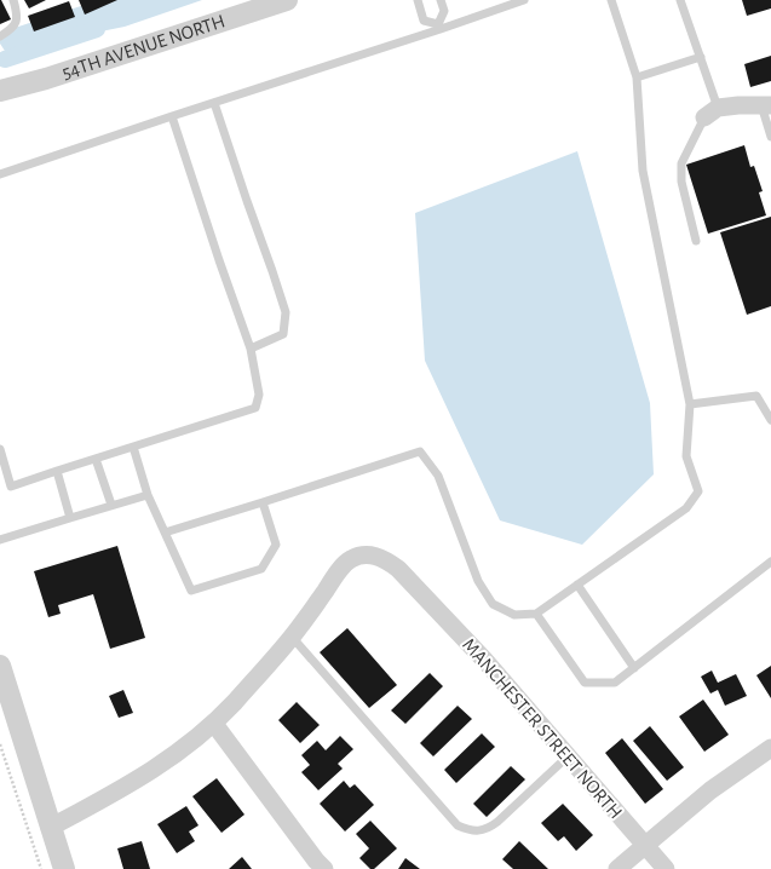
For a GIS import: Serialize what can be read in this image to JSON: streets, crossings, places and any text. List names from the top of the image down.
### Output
{
  "streets": {
    "street": ["54TH AVENUE NORTH", "MANCHESTER STREET NORTH"]
  }
}
